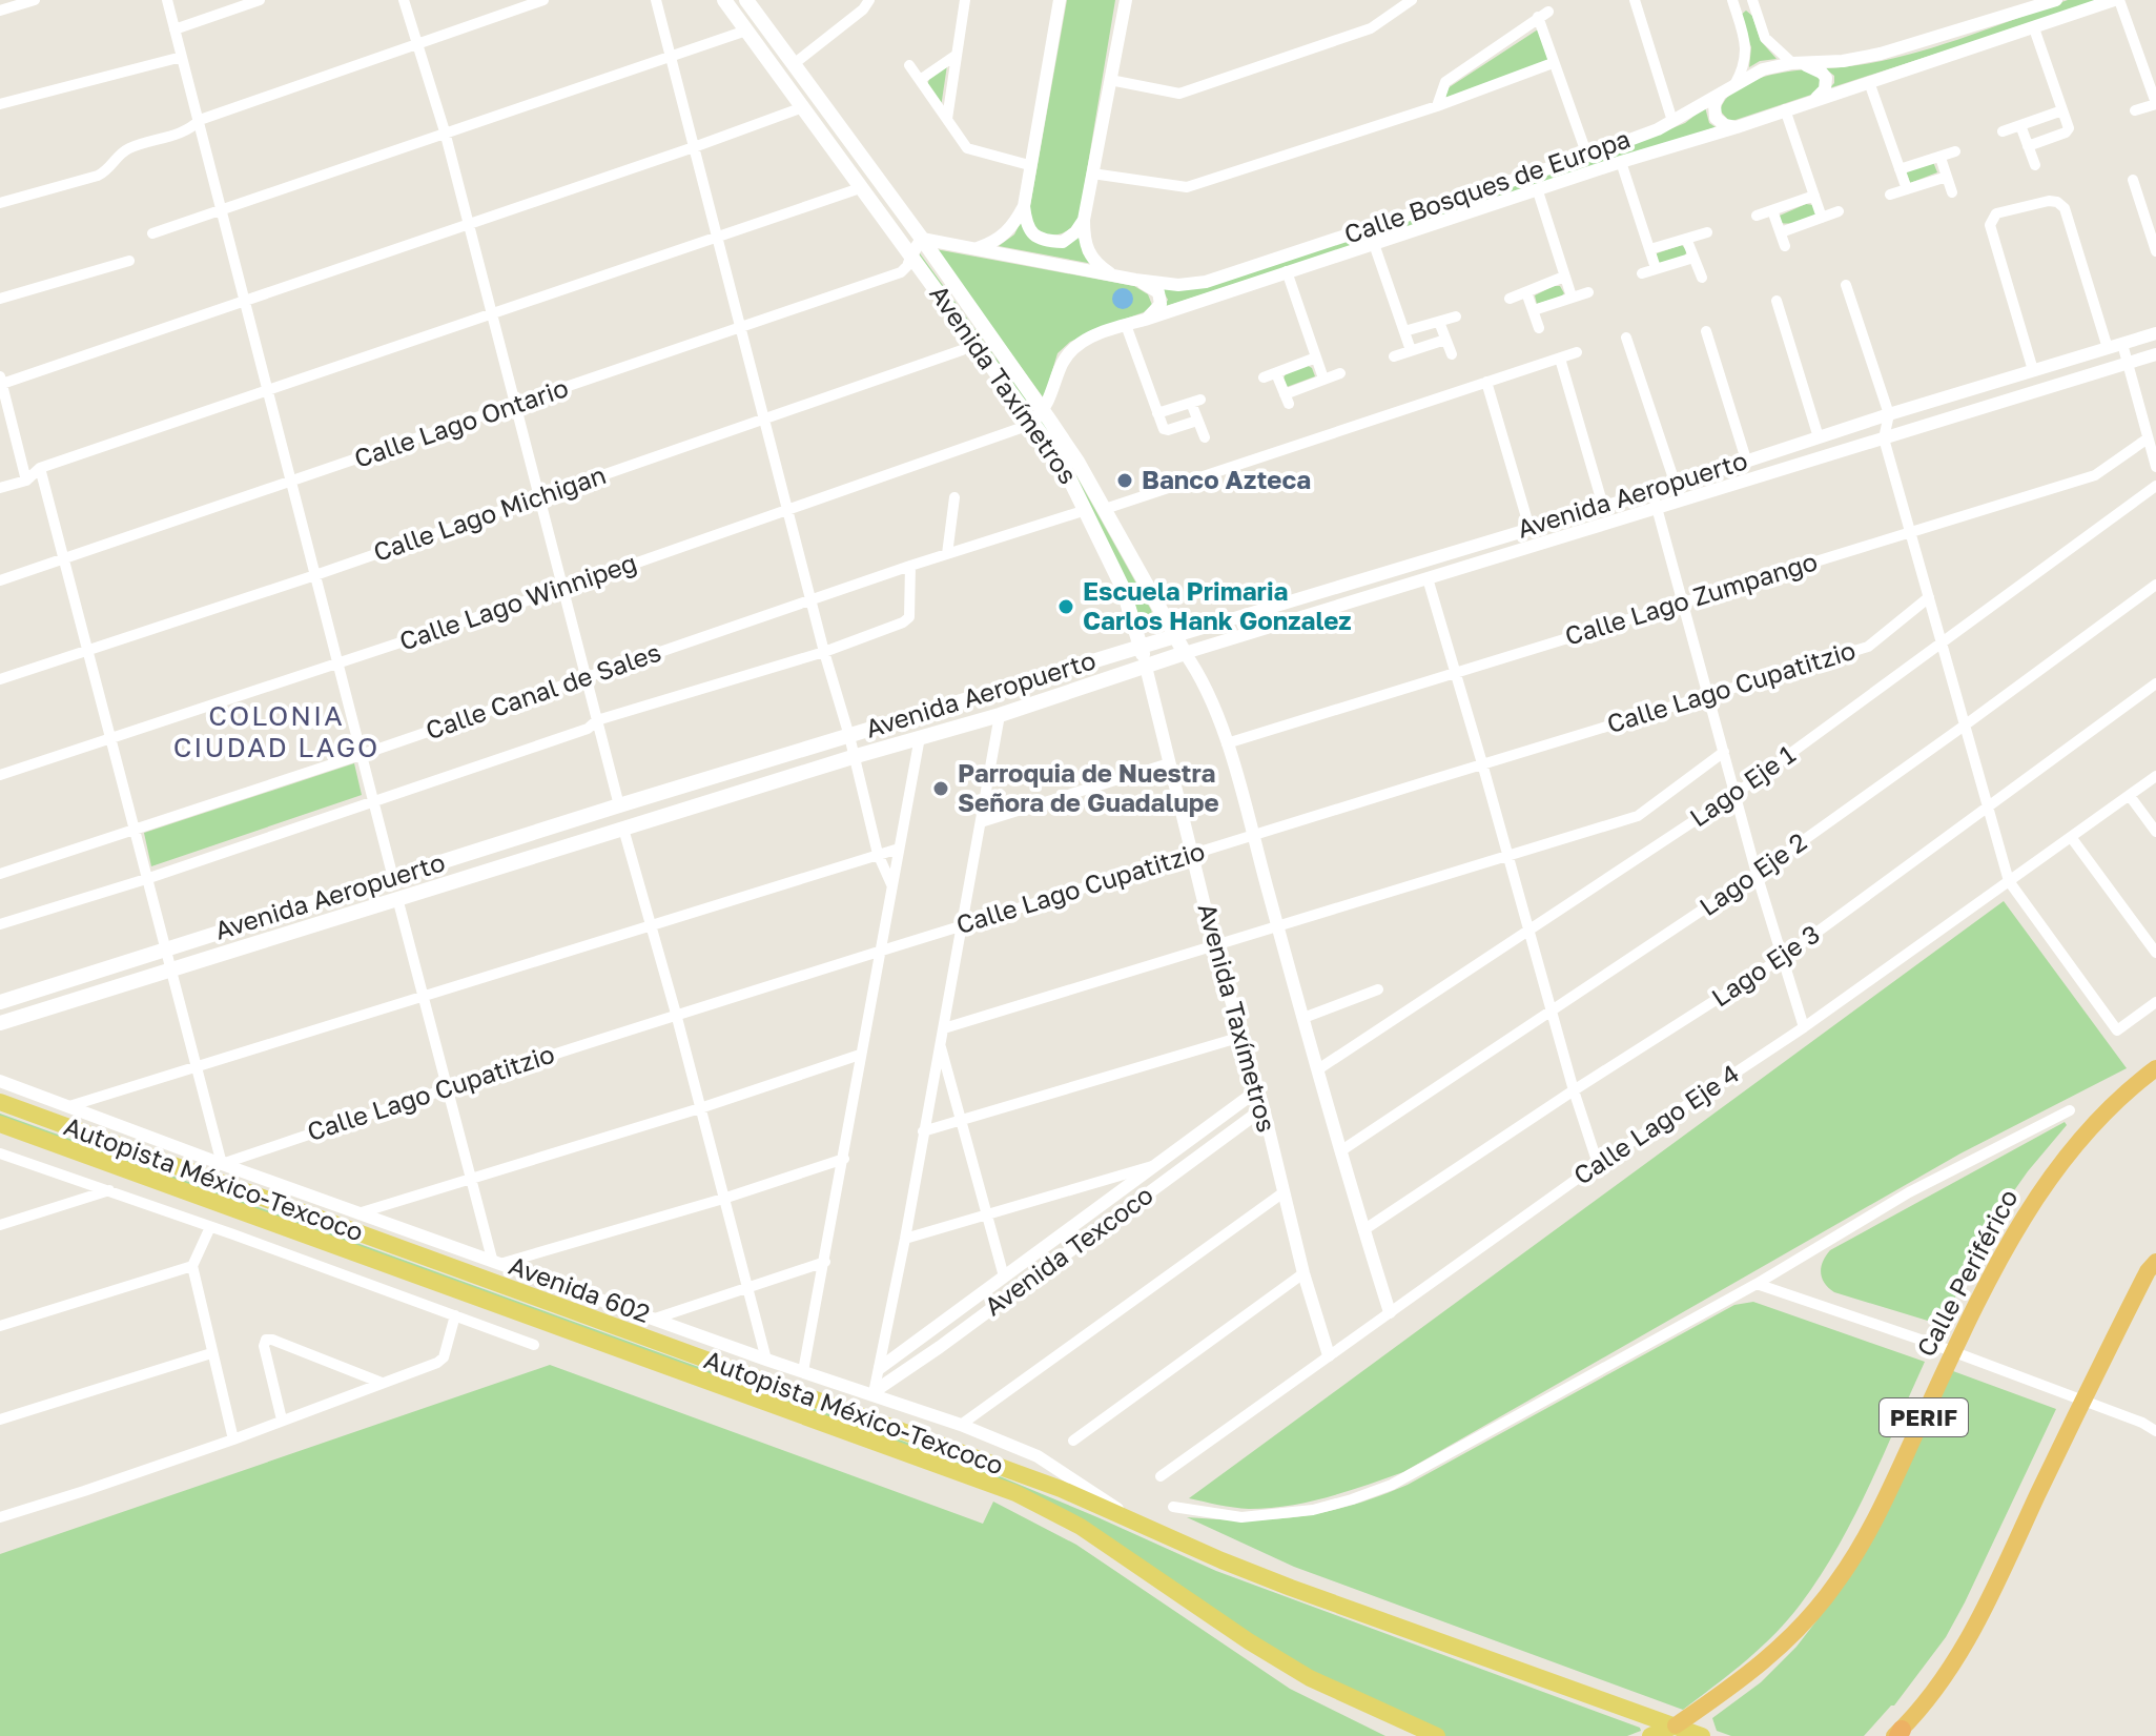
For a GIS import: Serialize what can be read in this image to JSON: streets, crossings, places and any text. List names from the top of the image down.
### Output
{
  "streets": {
    "highway": ["Calle Periférico", "PERIF"],
    "main road": ["Avenida Taxímetros", "Avenida Aeropuerto", "Autopista México-Texcoco"],
    "street": [
      "Calle Bosques de Europa",
      "Calle Lago Ontario",
      "Calle Lago Michigan",
      "Calle Lago Zumpango",
      "Calle Lago Winnipeg",
      "Calle Lago Cupatitzio",
      "Calle Canal de Sales",
      "Lago Eje 1",
      "Lago Eje 2",
      "Lago Eje 3",
      "Calle Lago Eje 4",
      "Avenida Texcoco",
      "Avenida 602"
    ]
  },
  "crossings": [
    ["Calle Bosques de Europa", "Avenida Taxímetros"],
    ["Calle Bosques de Europa", "Calle Lago Winnipeg"],
    ["Avenida Taxímetros", "Calle Lago Ontario"],
    ["Avenida Taxímetros", "Avenida Aeropuerto"],
    ["Avenida Taxímetros", "Calle Lago Michigan"],
    ["Avenida Taxímetros", "Calle Lago Zumpango"],
    ["Avenida Taxímetros", "Calle Lago Winnipeg"],
    ["Avenida Taxímetros", "Calle Lago Cupatitzio"],
    ["Avenida Taxímetros", "Calle Canal de Sales"],
    ["Avenida Taxímetros", "Lago Eje 1"],
    ["Avenida Taxímetros", "Lago Eje 2"],
    ["Avenida Taxímetros", "Lago Eje 3"],
    ["Avenida Taxímetros", "Calle Lago Eje 4"],
    ["Avenida Taxímetros", "Avenida Texcoco"],
    ["Calle Lago Cupatitzio", "Avenida 602"],
    ["Autopista México-Texcoco", "Calle Periférico"],
    ["Autopista México-Texcoco", "Avenida 602"],
    ["Avenida Texcoco", "Avenida 602"]
  ],
  "districts": ["COLONIA CIUDAD LAGO"],
  "places": ["Banco Azteca", "Escuela Primaria Carlos Hank Gonzalez", "Parroquia de Nuestra Señora de Guadalupe"]
}
